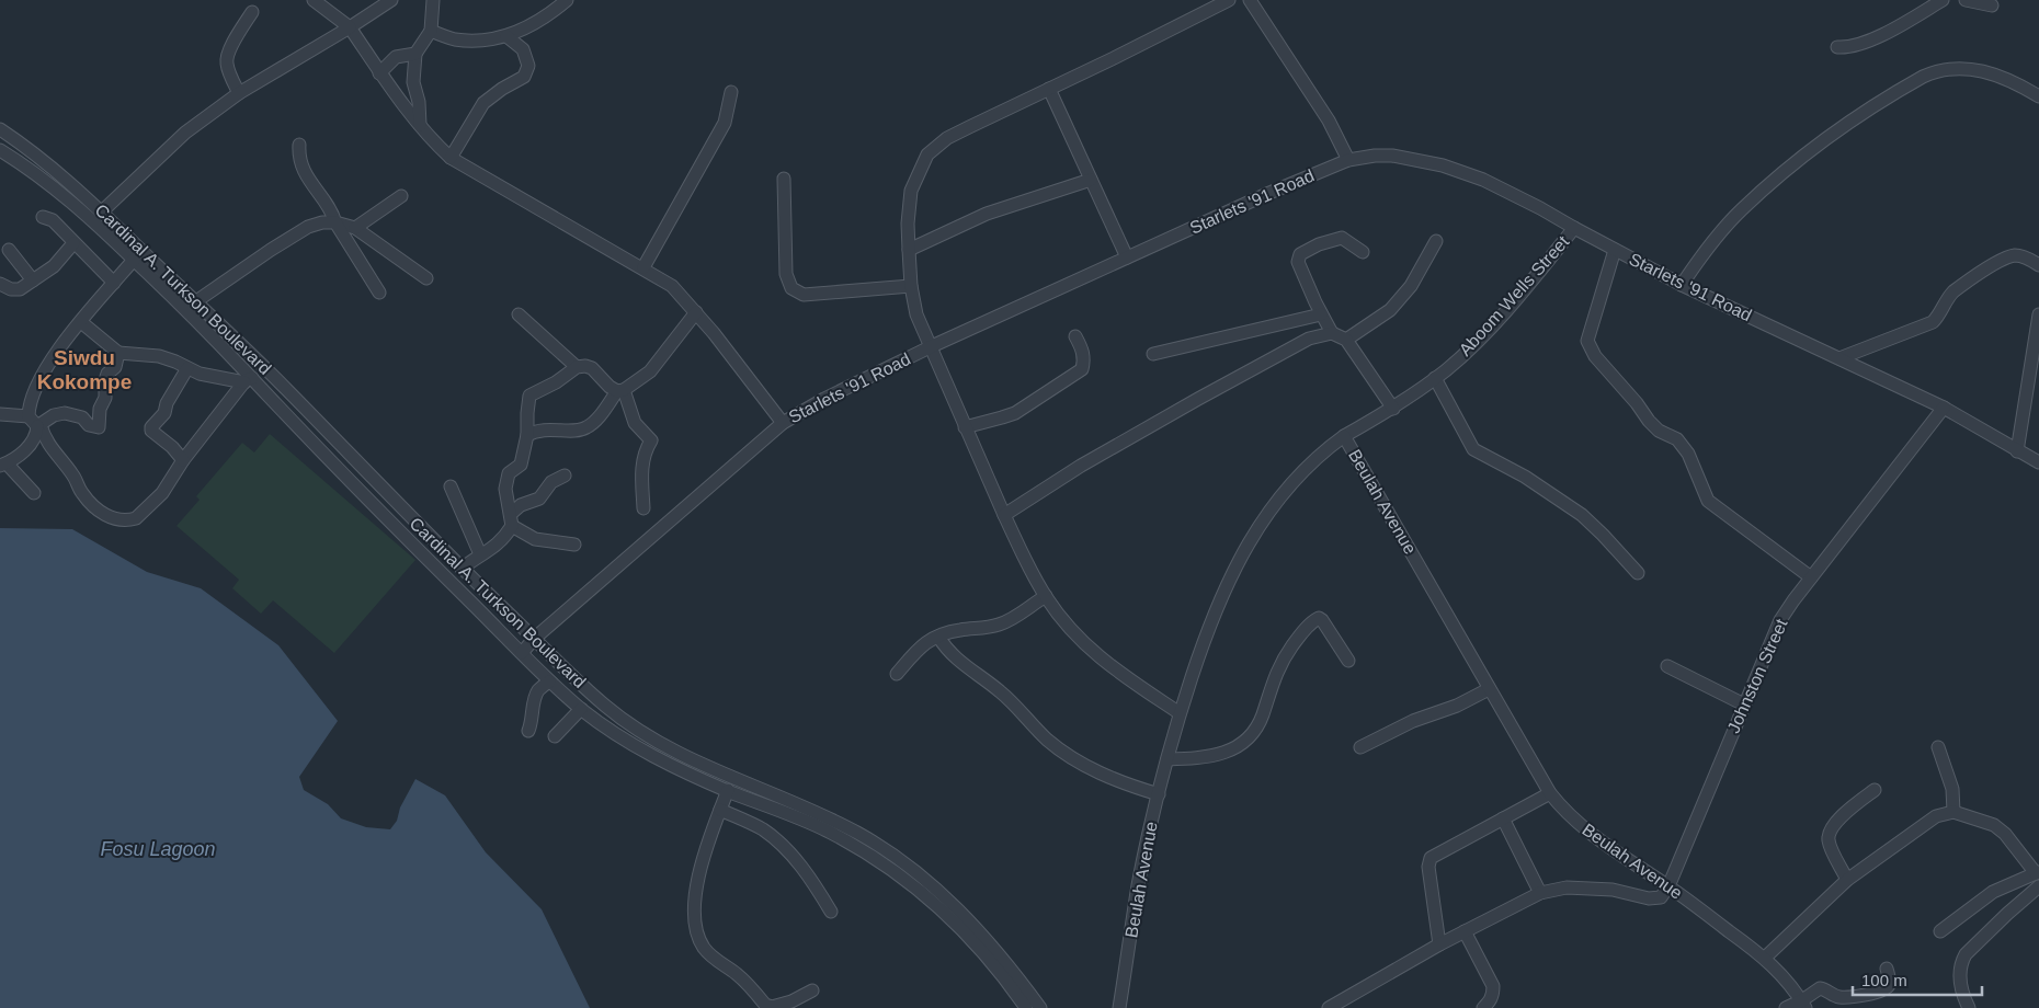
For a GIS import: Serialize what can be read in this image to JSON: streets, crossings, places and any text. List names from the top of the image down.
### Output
{
  "streets": {
    "street": [
      "Starlets '91 Road",
      "Cardinal A. Turkson Boulevard",
      "Aboom Wells Street",
      "Beulah Avenue",
      "Johnston Street"
    ]
  },
  "crossings": [
    ["Starlets '91 Road", "Cardinal A. Turkson Boulevard"],
    ["Starlets '91 Road", "Aboom Wells Street"],
    ["Starlets '91 Road", "Johnston Street"],
    ["Aboom Wells Street", "Beulah Avenue"],
    ["Beulah Avenue", "Johnston Street"]
  ],
  "districts": ["Siwdu Kokompe"],
  "water": ["Fosu Lagoon"],
  "scale_bar": "100 m"
}
